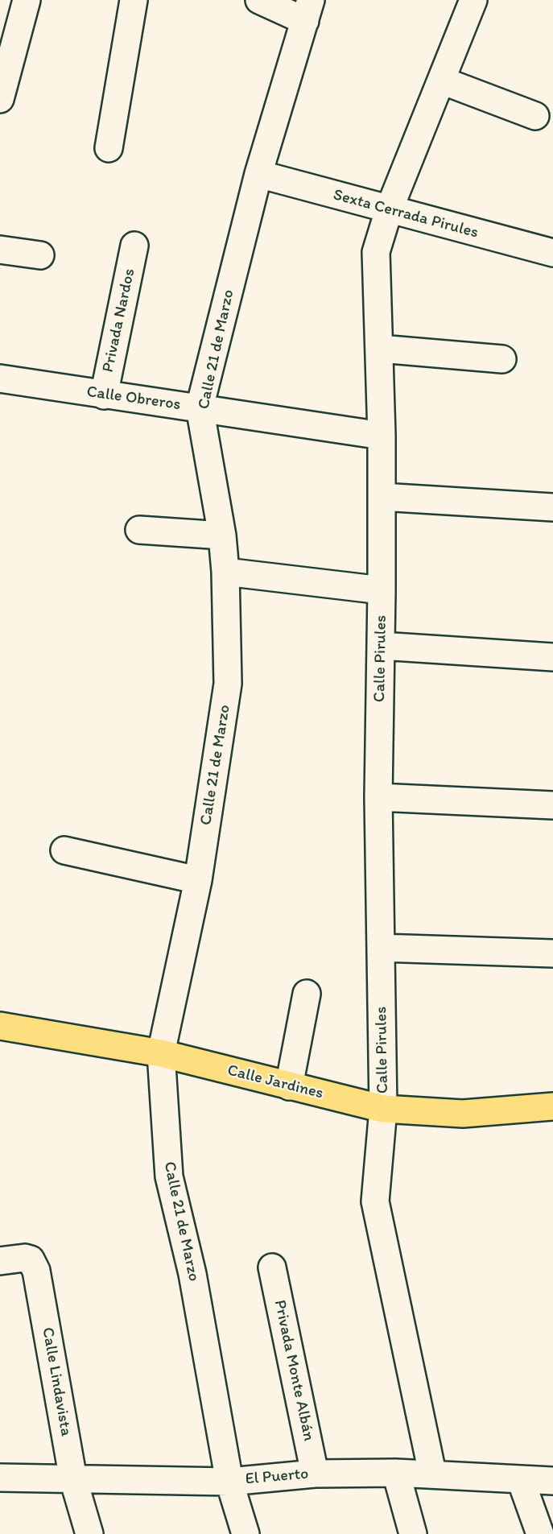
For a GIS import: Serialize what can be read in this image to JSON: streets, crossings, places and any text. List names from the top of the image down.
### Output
{
  "streets": {
    "main road": ["Calle Jardines"],
    "street": [
      "Sexta Cerrada Pirules",
      "Privada Nardos",
      "Calle 21 de Marzo",
      "Calle Obreros",
      "Calle Pirules",
      "Privada Monte Albán",
      "Calle Lindavista",
      "El Puerto"
    ]
  },
  "crossings": [
    ["Sexta Cerrada Pirules", "Calle 21 de Marzo"],
    ["Sexta Cerrada Pirules", "Calle Pirules"],
    ["Privada Nardos", "Calle Obreros"],
    ["Calle 21 de Marzo", "Calle Obreros"],
    ["Calle 21 de Marzo", "Calle Jardines"],
    ["Calle 21 de Marzo", "El Puerto"],
    ["Calle Obreros", "Calle Pirules"],
    ["Calle Pirules", "Calle Jardines"],
    ["Calle Pirules", "El Puerto"],
    ["Privada Monte Albán", "El Puerto"],
    ["Calle Lindavista", "El Puerto"]
  ]
}
